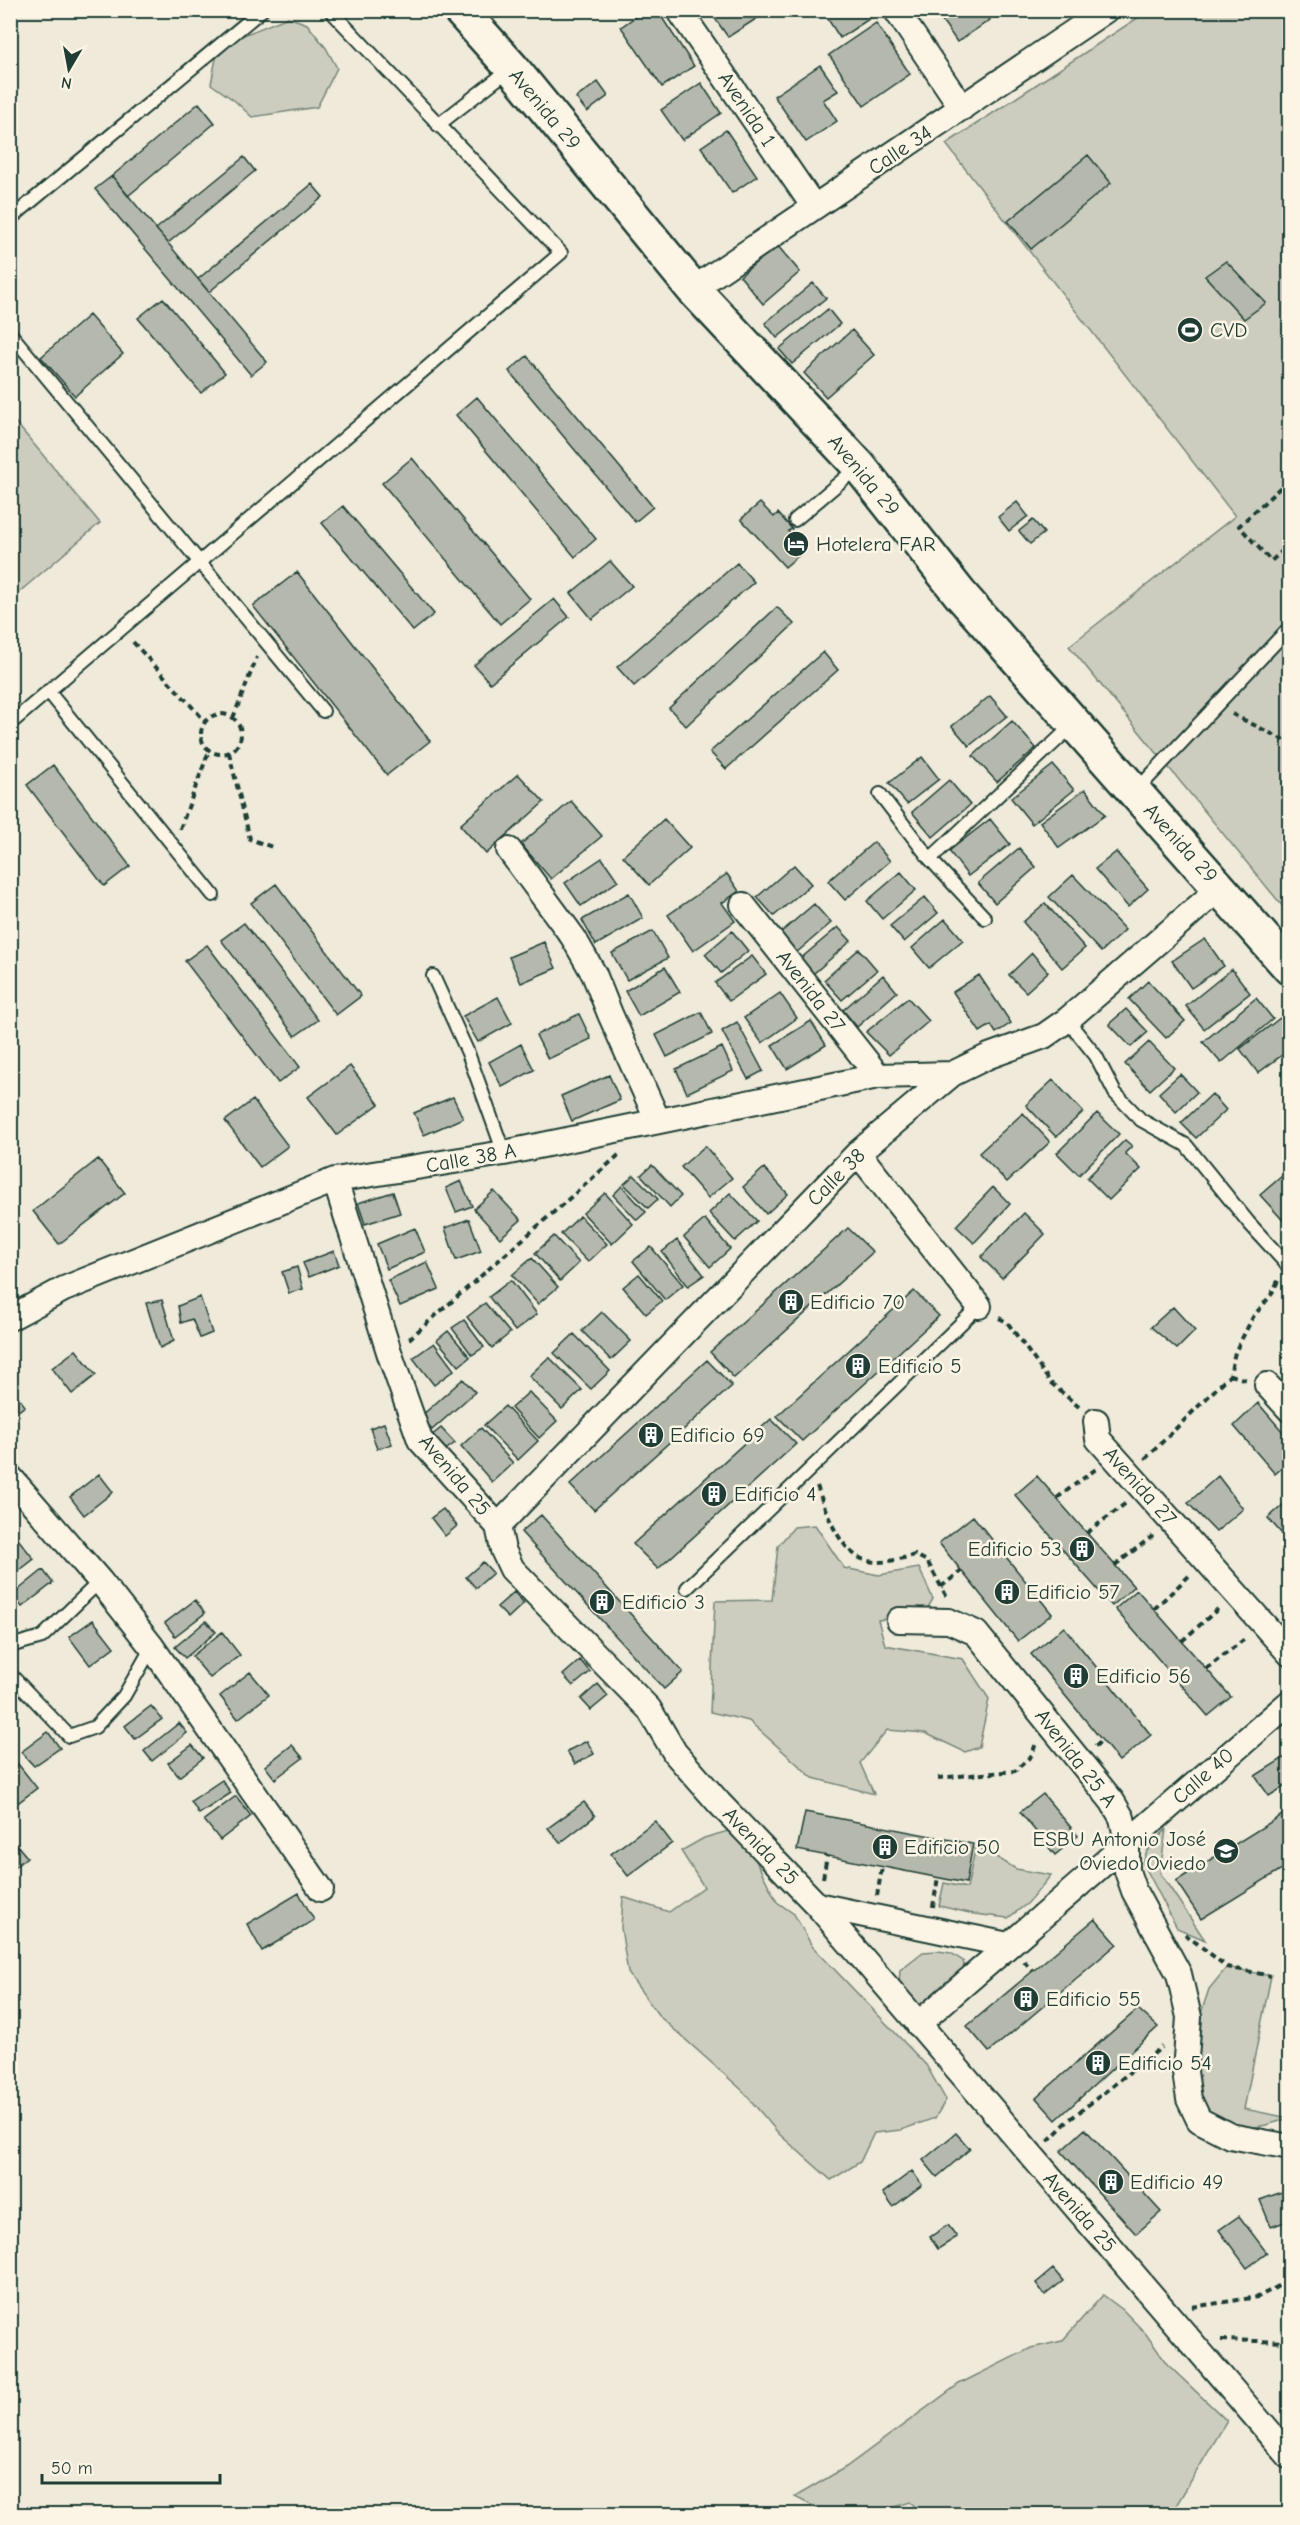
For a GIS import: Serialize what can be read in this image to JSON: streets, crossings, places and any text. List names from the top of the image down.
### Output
{
  "streets": {
    "main road": ["Avenida 29"],
    "street": [
      "Avenida 1",
      "Calle 34",
      "Avenida 27",
      "Calle 38 A",
      "Calle 38",
      "Avenida 25",
      "Avenida 25 A",
      "Calle 40"
    ]
  },
  "crossings": [
    ["Avenida 29", "Calle 34"],
    ["Avenida 29", "Calle 38"],
    ["Avenida 1", "Calle 34"],
    ["Avenida 27", "Calle 38 A"],
    ["Calle 38 A", "Calle 38"],
    ["Calle 38 A", "Avenida 25"],
    ["Calle 38", "Avenida 25"],
    ["Avenida 25", "Calle 40"],
    ["Avenida 25 A", "Calle 40"]
  ],
  "places": {
    "sports": ["CVD"],
    "hotel": ["Hotelera FAR"],
    "building": [
      "Edificio 70",
      "Edificio 5",
      "Edificio 69",
      "Edificio 4",
      "Edificio 53",
      "Edificio 57",
      "Edificio 3",
      "Edificio 56",
      "Edificio 50",
      "Edificio 55",
      "Edificio 54",
      "Edificio 49"
    ],
    "school or university": ["ESBU Antonio José Oviedo Oviedo"]
  },
  "scale_bar": "50 m",
  "north": "bottom"
}
